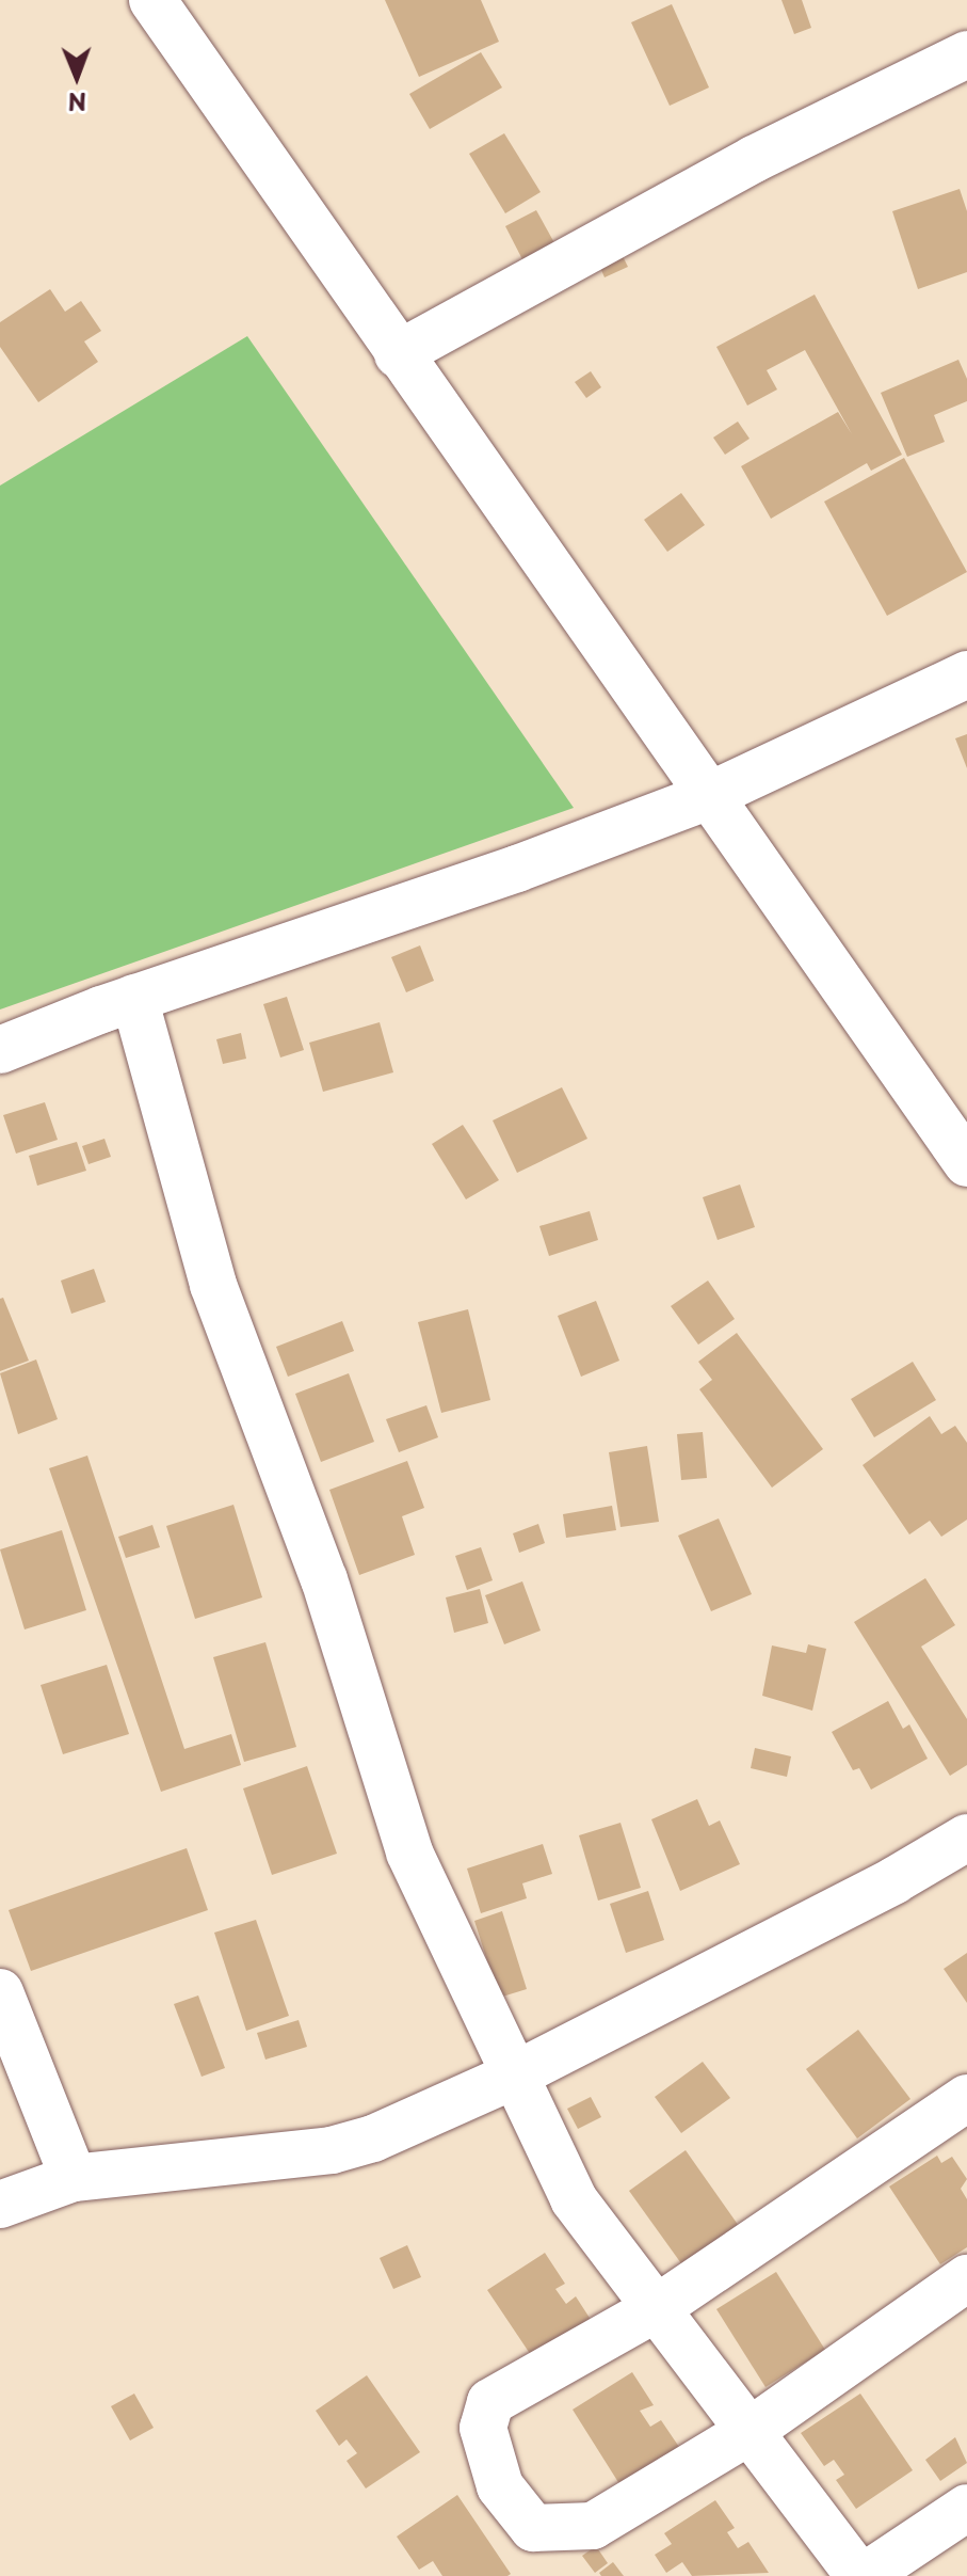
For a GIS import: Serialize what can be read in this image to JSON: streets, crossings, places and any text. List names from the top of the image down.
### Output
{
  "north": "bottom"
}
